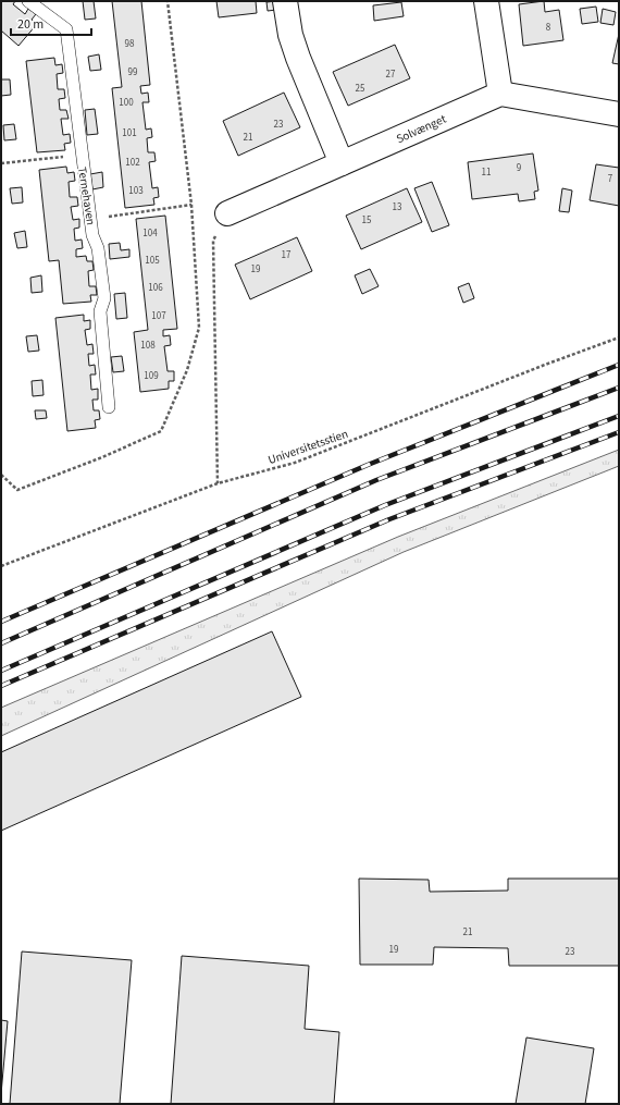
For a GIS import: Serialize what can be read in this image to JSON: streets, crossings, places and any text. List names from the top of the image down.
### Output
{
  "streets": {
    "street": ["Solvænget"],
    "lane": ["Ternehaven"],
    "path": ["Universitetsstien"]
  },
  "house_numbers": [
    "8",
    "98",
    "99",
    "27",
    "25",
    "100",
    "23",
    "101",
    "21",
    "102",
    "9",
    "11",
    "7",
    "103",
    "13",
    "15",
    "104",
    "17",
    "105",
    "19",
    "106",
    "107",
    "108",
    "109",
    "21",
    "19",
    "23"
  ],
  "scale_bar": "20 m"
}
